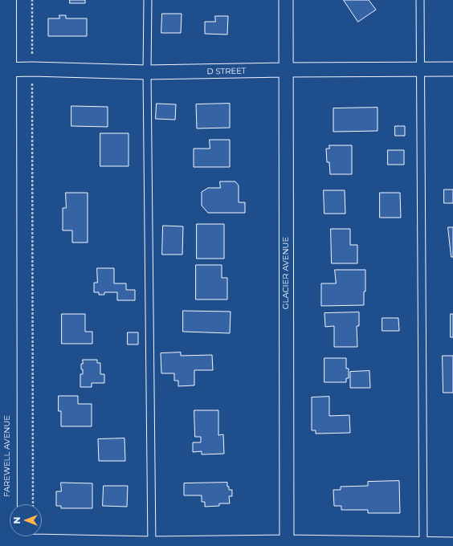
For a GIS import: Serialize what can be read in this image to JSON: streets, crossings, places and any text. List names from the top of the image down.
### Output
{
  "streets": {
    "street": ["D STREET", "GLACIER AVENUE", "FAREWELL AVENUE"]
  },
  "crossings": [
    ["D STREET", "GLACIER AVENUE"],
    ["D STREET", "FAREWELL AVENUE"]
  ],
  "north": "left"
}
